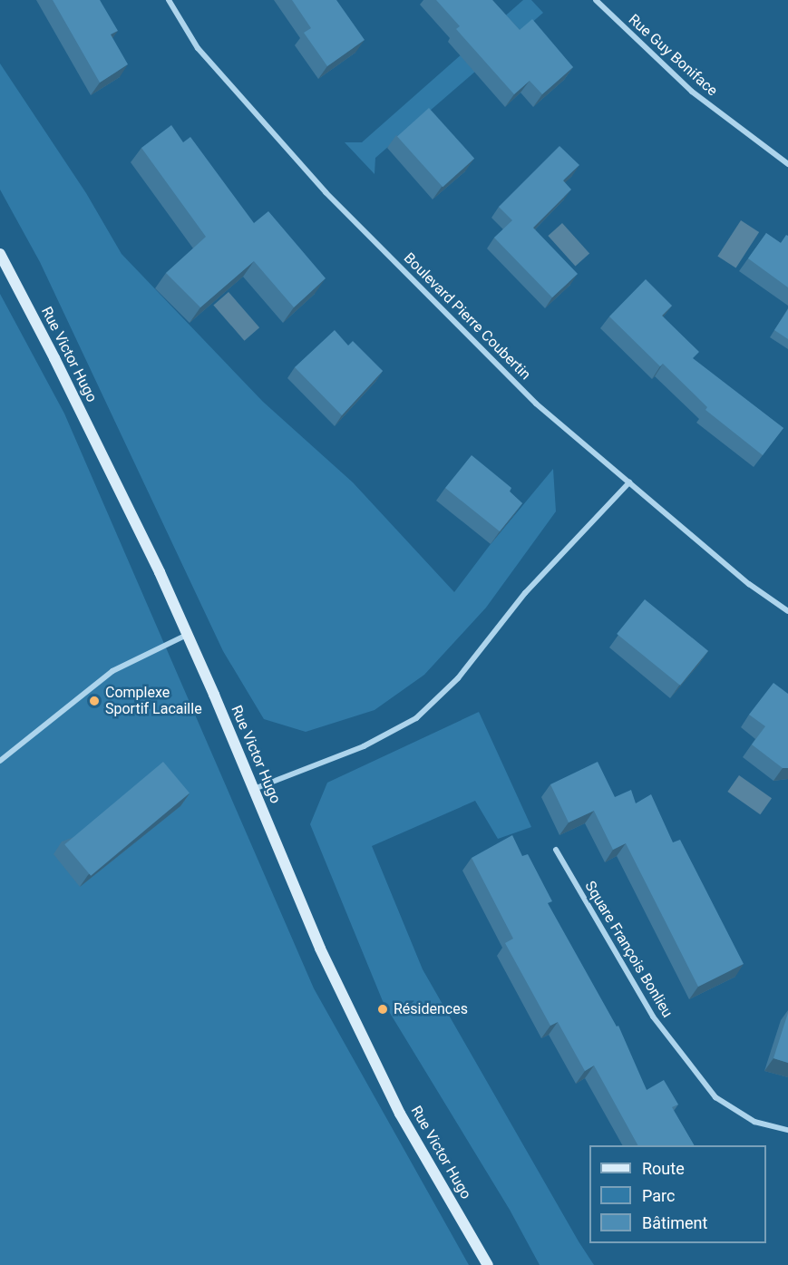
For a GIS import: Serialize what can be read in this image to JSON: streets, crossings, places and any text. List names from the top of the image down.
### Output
{
  "streets": {
    "street": [
      "Rue Guy Boniface",
      "Boulevard Pierre Coubertin",
      "Rue Victor Hugo",
      "Square François Bonlieu"
    ]
  },
  "places": ["Complexe Sportif Lacaille", "Résidences"],
  "legend": ["Route", "Parc", "Bâtiment"]
}
